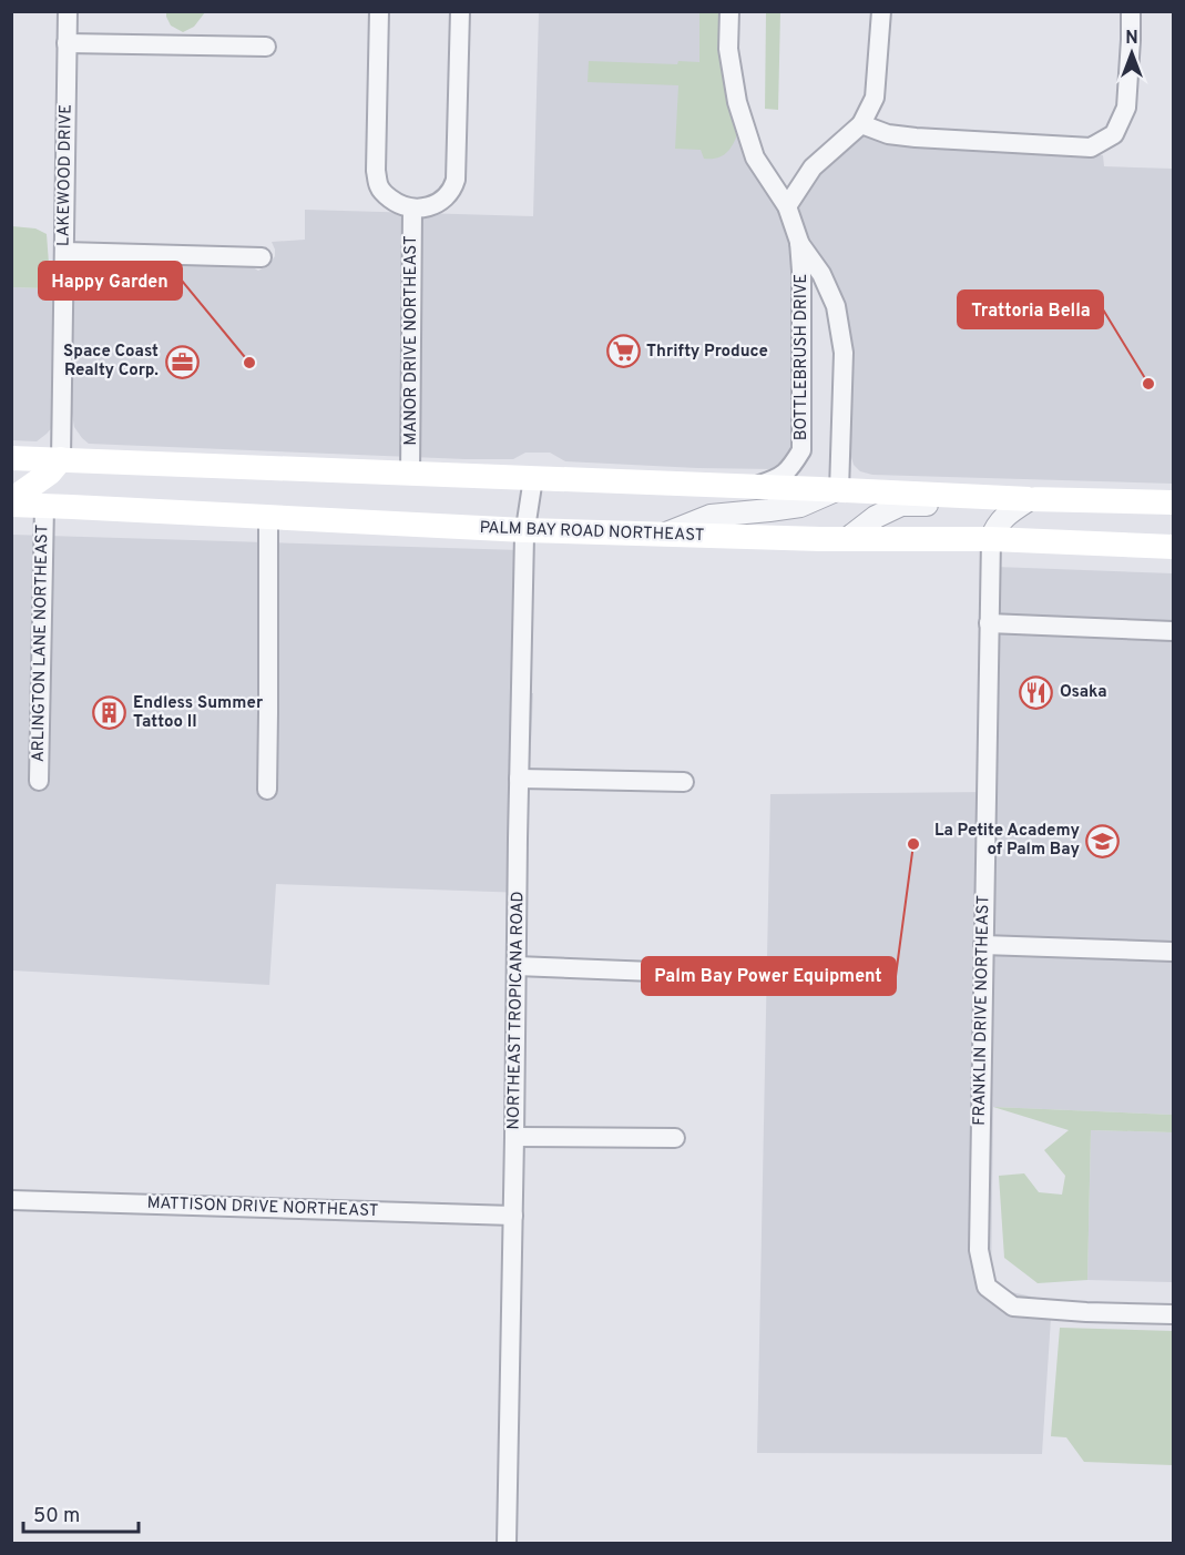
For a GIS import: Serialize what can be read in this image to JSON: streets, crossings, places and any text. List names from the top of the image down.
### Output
{
  "streets": {
    "main road": ["PALM BAY ROAD NORTHEAST"],
    "street": [
      "LAKEWOOD DRIVE",
      "MANOR DRIVE NORTHEAST",
      "BOTTLEBRUSH DRIVE",
      "ARLINGTON LANE NORTHEAST",
      "NORTHEAST TROPICANA ROAD",
      "FRANKLIN DRIVE NORTHEAST",
      "MATTISON DRIVE NORTHEAST"
    ]
  },
  "crossings": [
    ["PALM BAY ROAD NORTHEAST", "ARLINGTON LANE NORTHEAST"],
    ["PALM BAY ROAD NORTHEAST", "NORTHEAST TROPICANA ROAD"],
    ["PALM BAY ROAD NORTHEAST", "FRANKLIN DRIVE NORTHEAST"],
    ["NORTHEAST TROPICANA ROAD", "MATTISON DRIVE NORTHEAST"]
  ],
  "places": {
    "supermarket": ["Thrifty Produce"],
    "office": ["Space Coast Realty Corp."],
    "other": ["Happy Garden", "Trattoria Bella", "Palm Bay Power Equipment"],
    "restaurant": ["Osaka"],
    "building": ["Endless Summer Tattoo II"],
    "school or university": ["La Petite Academy of Palm Bay"]
  },
  "scale_bar": "50 m",
  "north": "top"
}
